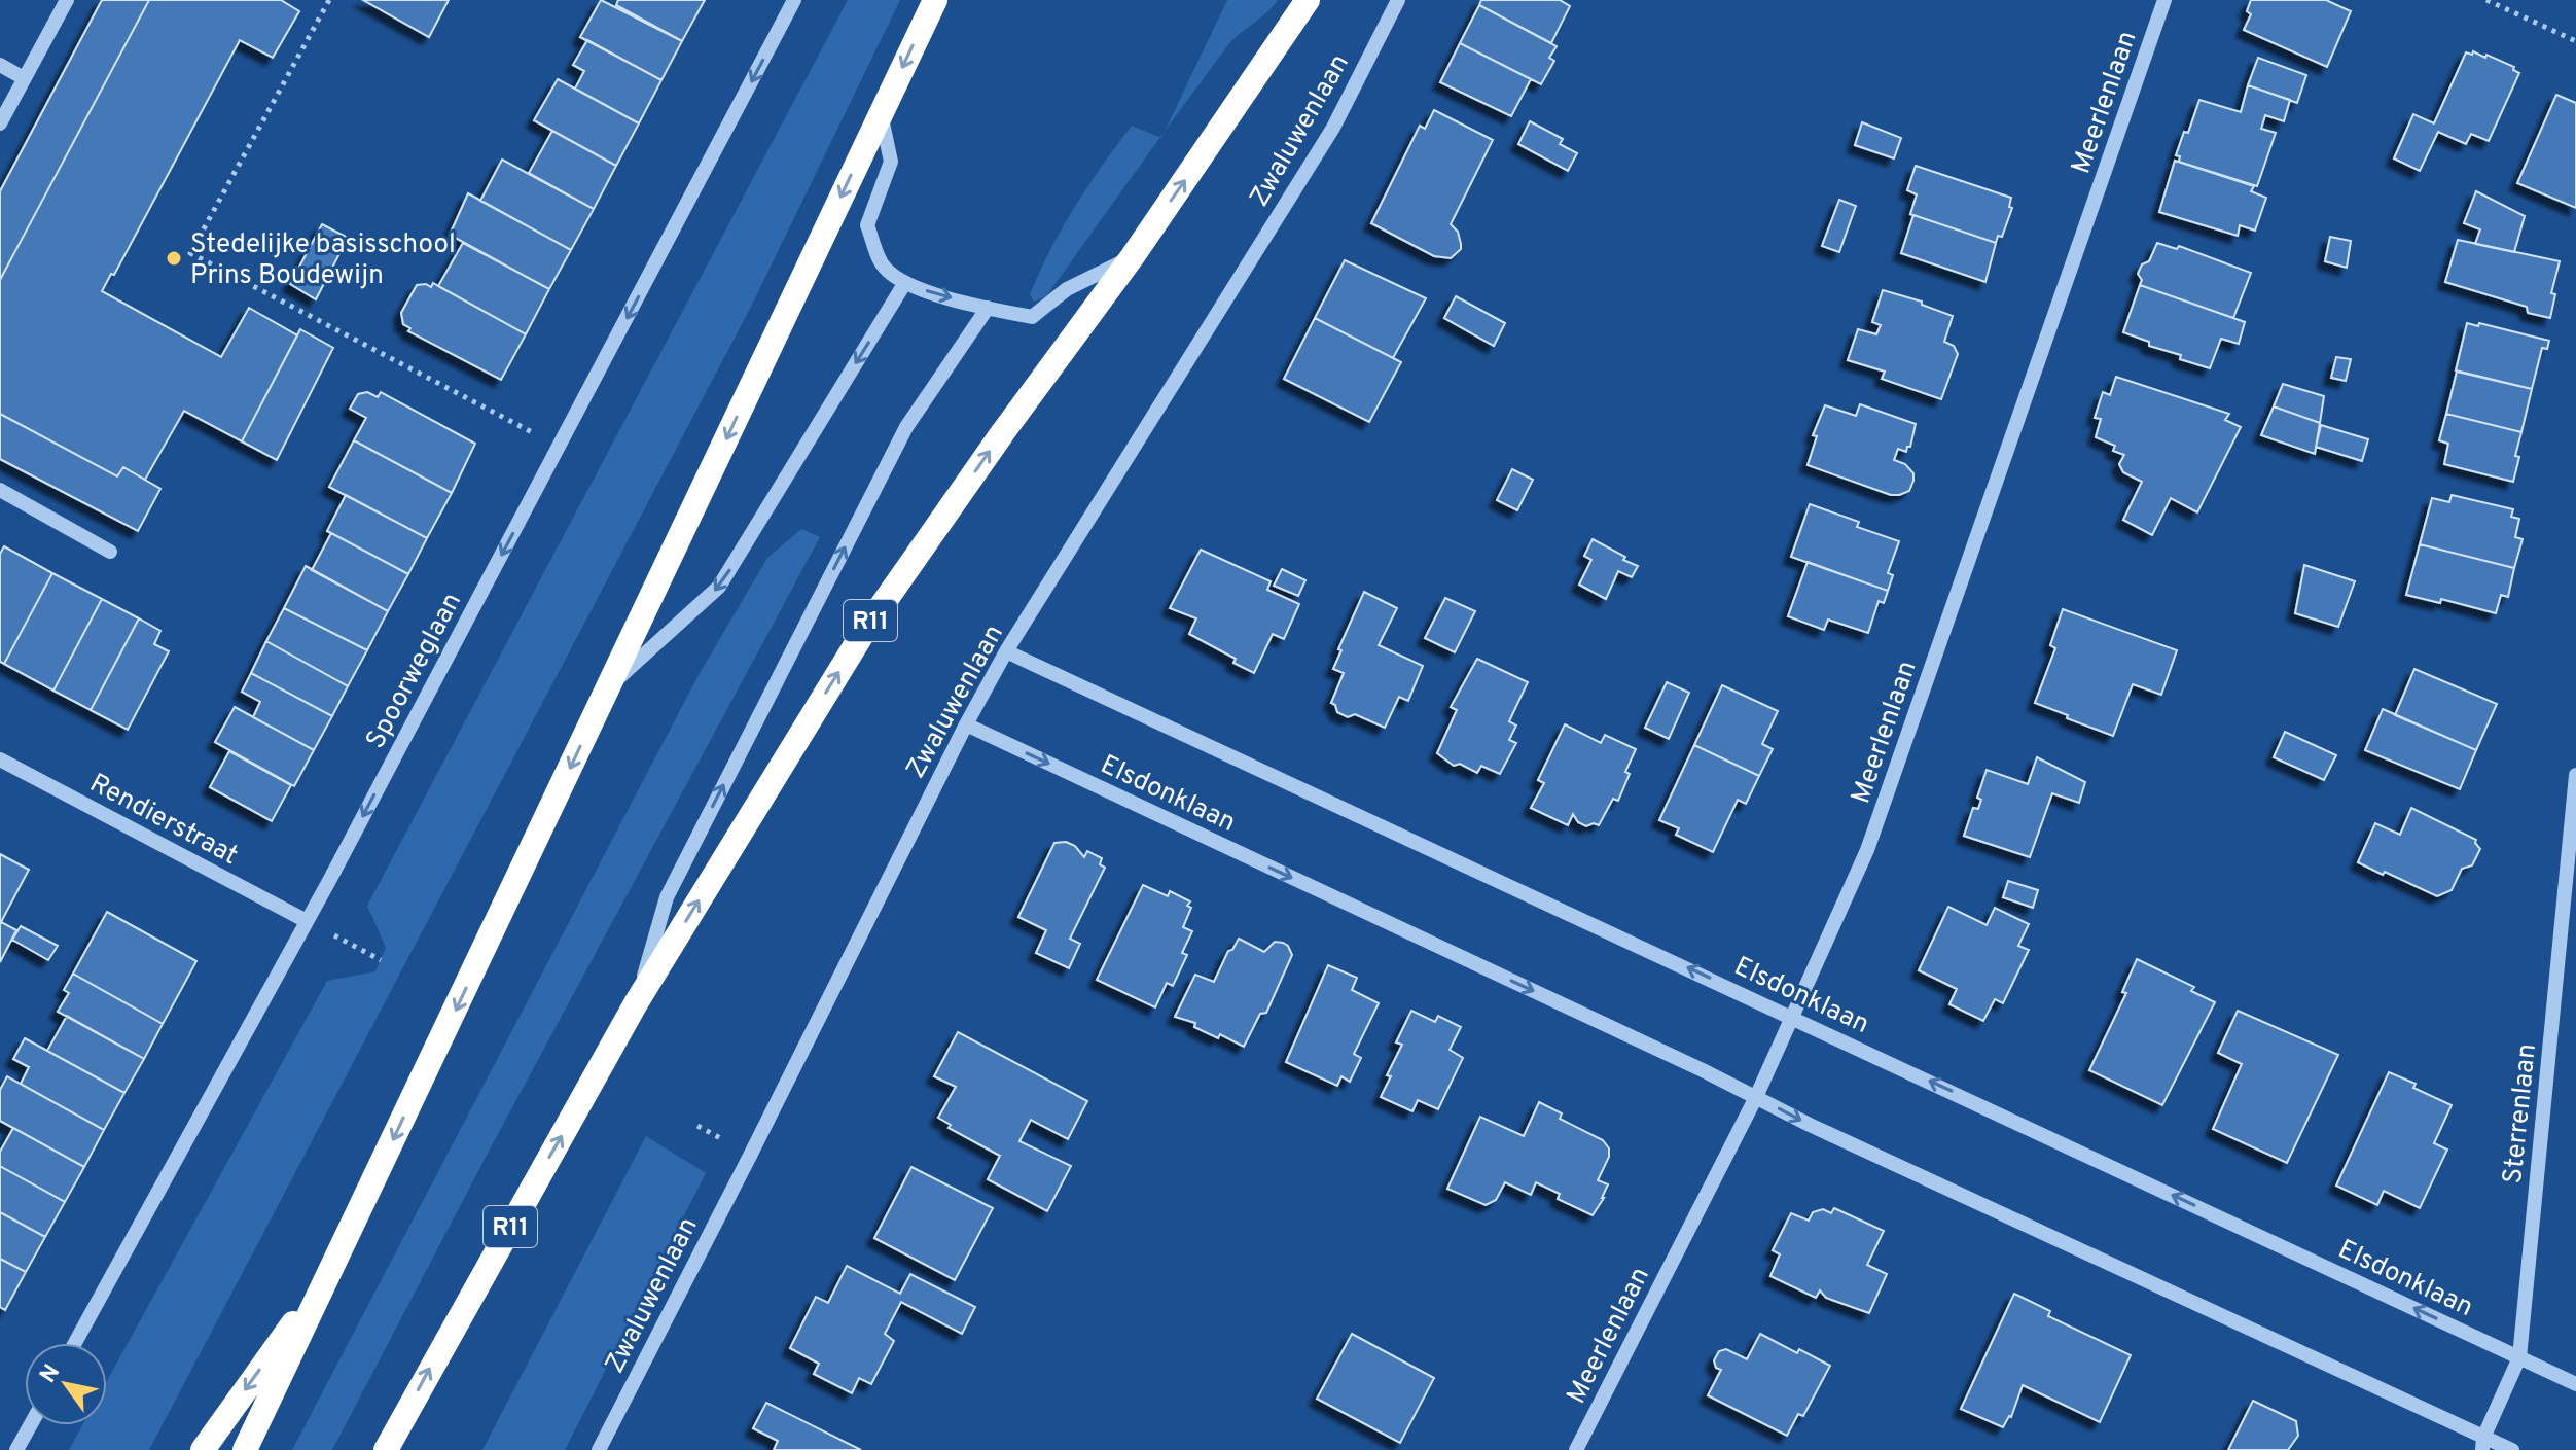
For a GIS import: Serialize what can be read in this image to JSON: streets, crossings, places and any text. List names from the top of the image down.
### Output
{
  "streets": {
    "highway": ["R11"],
    "street": [
      "Meerlenlaan",
      "Zwaluwenlaan",
      "Spoorweglaan",
      "Elsdonklaan",
      "Rendierstraat",
      "Sterrenlaan"
    ]
  },
  "crossings": [
    ["Meerlenlaan", "Elsdonklaan"],
    ["Zwaluwenlaan", "Elsdonklaan"],
    ["Spoorweglaan", "Rendierstraat"],
    ["Elsdonklaan", "Sterrenlaan"]
  ],
  "one_way": ["Spoorweglaan"],
  "places": ["Stedelijke basisschool Prins Boudewijn"],
  "north": "top left"
}
